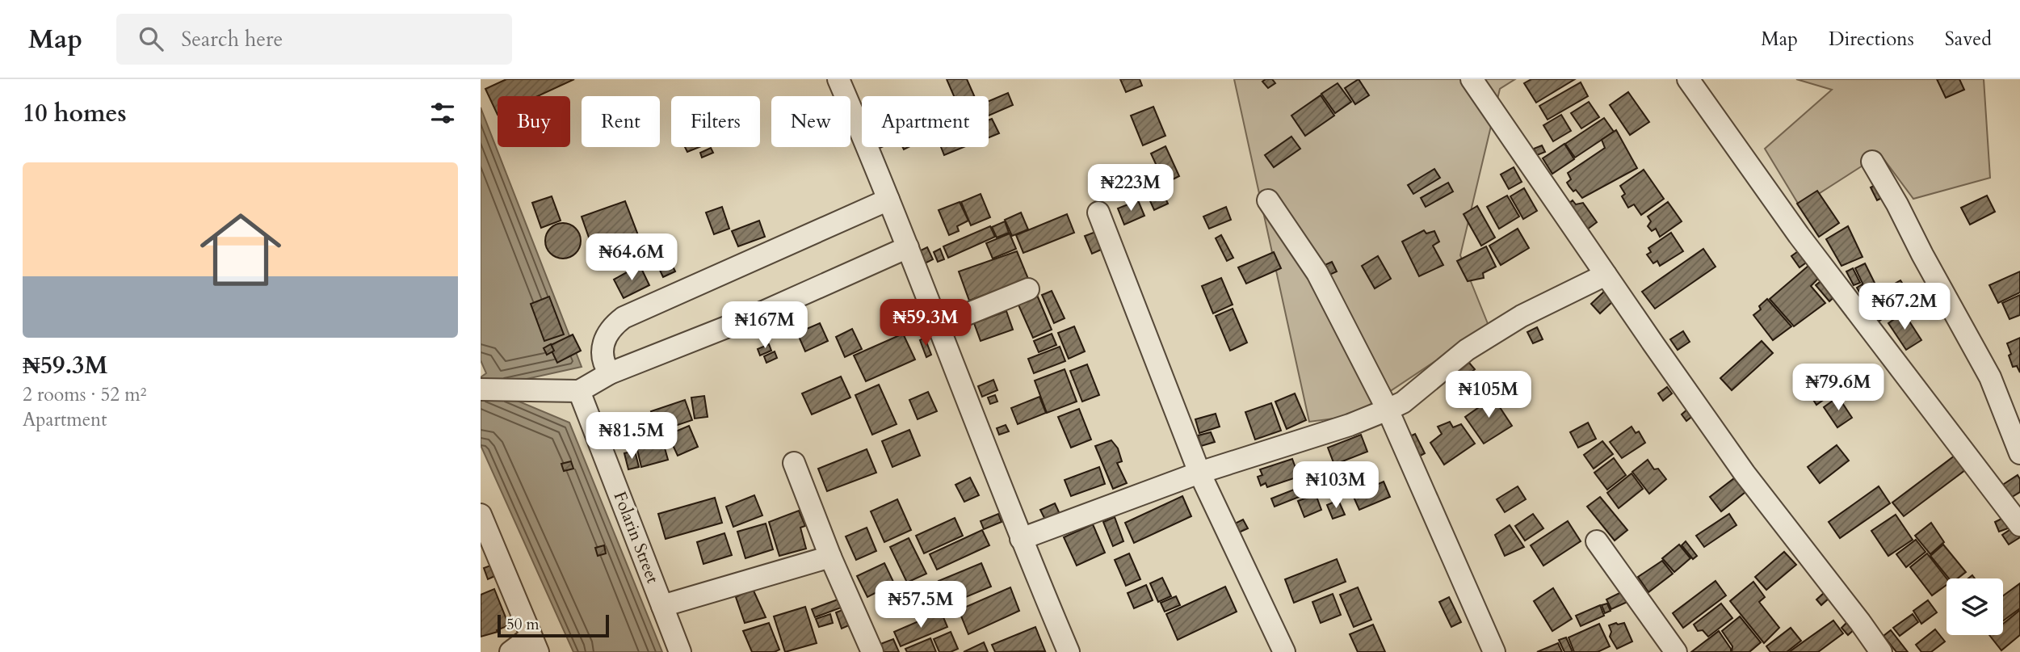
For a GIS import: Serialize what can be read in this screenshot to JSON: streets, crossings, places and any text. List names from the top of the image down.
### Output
{
  "streets": {
    "street": ["Folarin Street"]
  },
  "scale_bar": "50 m",
  "page": {
    "header": "Map",
    "search": "Search here",
    "nav": ["Map", "Directions", "Saved"],
    "heading": "10 homes",
    "chip": [
      "Buy",
      "Rent",
      "Filters",
      "New",
      "Apartment"
    ],
    "list": [
      {
        "name": "₦59.3M",
        "note": "2 rooms · 52 m² · Apartment"
      }
    ],
    "price": [
      "₦223M",
      "₦64.6M",
      "₦67.2M",
      "₦59.3M",
      "₦167M",
      "₦79.6M",
      "₦105M",
      "₦81.5M",
      "₦103M",
      "₦57.5M"
    ],
    "scale": "50 m"
  }
}
